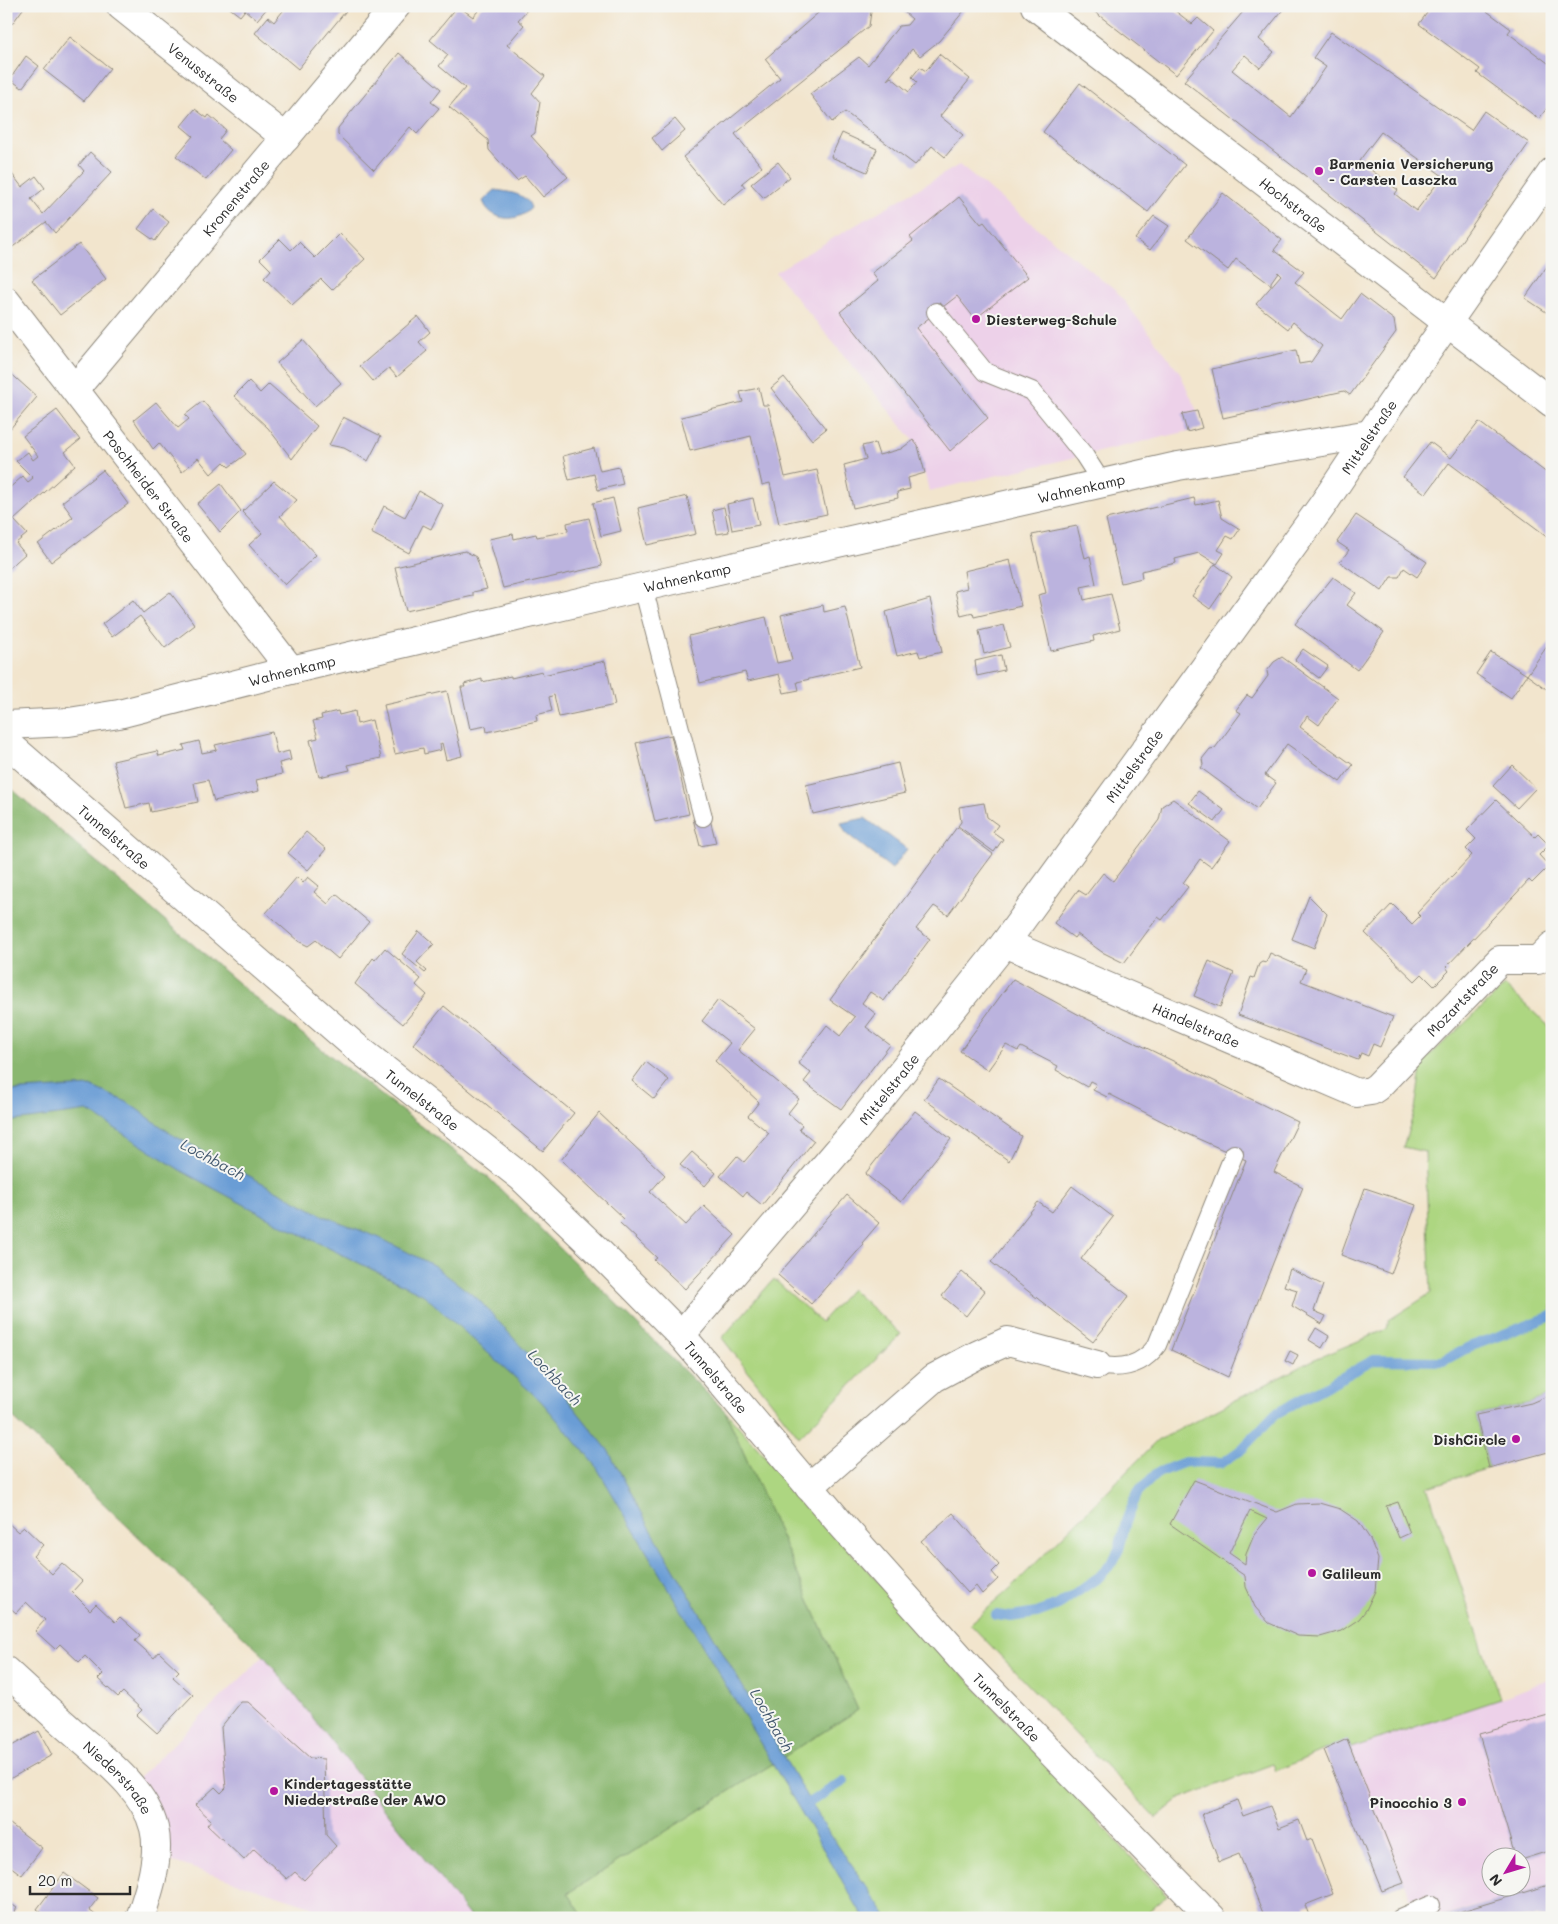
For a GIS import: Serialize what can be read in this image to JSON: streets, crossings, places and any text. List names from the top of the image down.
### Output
{
  "streets": {
    "street": [
      "Venusstraße",
      "Kronenstraße",
      "Hochstraße",
      "Mittelstraße",
      "Poschheider Straße",
      "Wahnenkamp",
      "Tunnelstraße",
      "Mozartstraße",
      "Händelstraße",
      "Niederstraße"
    ]
  },
  "crossings": [
    ["Venusstraße", "Kronenstraße"],
    ["Kronenstraße", "Poschheider Straße"],
    ["Hochstraße", "Mittelstraße"],
    ["Mittelstraße", "Wahnenkamp"],
    ["Mittelstraße", "Tunnelstraße"],
    ["Mittelstraße", "Händelstraße"],
    ["Poschheider Straße", "Wahnenkamp"],
    ["Mozartstraße", "Händelstraße"]
  ],
  "water": ["Lochbach"],
  "places": [
    "Barmenia Versicherung - Carsten Lasczka",
    "Diesterweg-Schule",
    "DishCircle",
    "Galileum",
    "Kindertagesstätte Niederstraße der AWO",
    "Pinocchio 3"
  ],
  "scale_bar": "20 m",
  "north": "bottom left"
}
